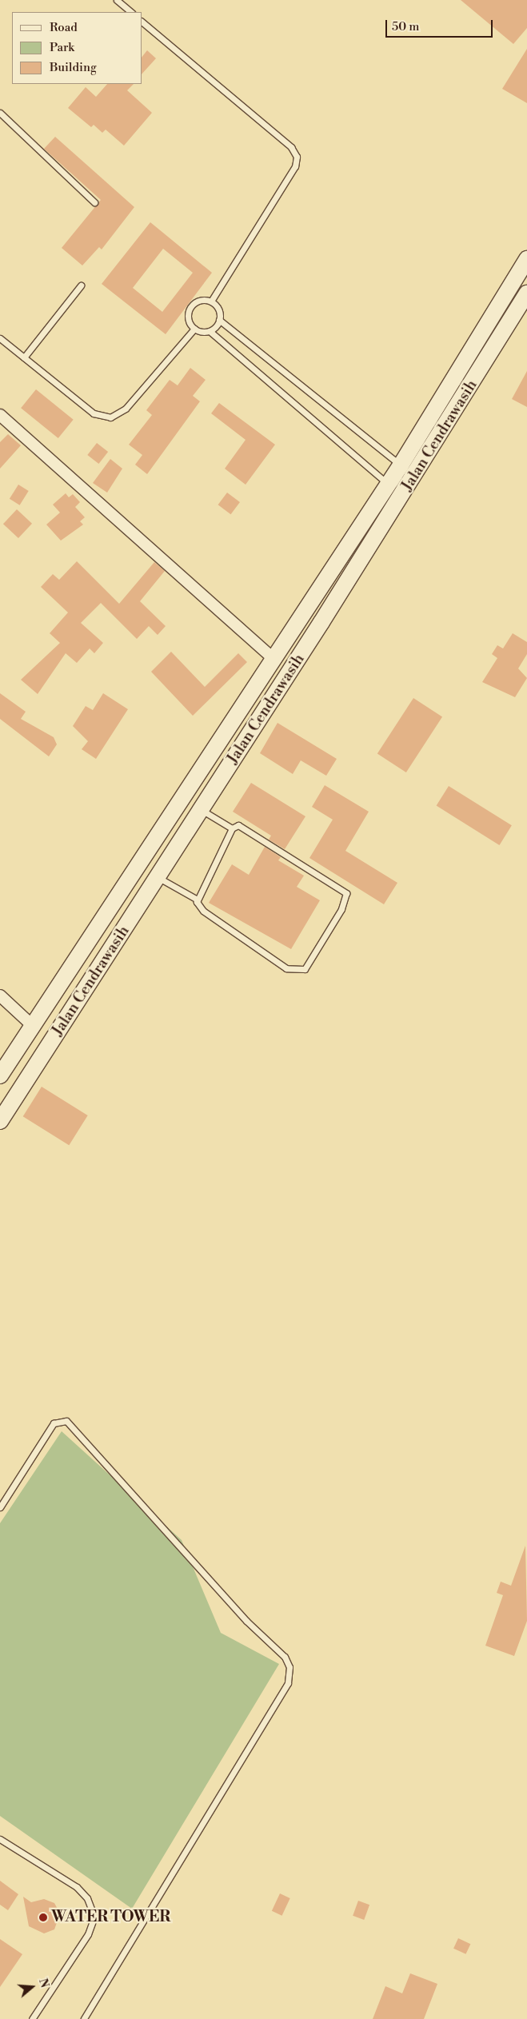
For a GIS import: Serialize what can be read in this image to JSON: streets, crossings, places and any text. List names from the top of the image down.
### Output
{
  "streets": {
    "main road": ["Jalan Cendrawasih"]
  },
  "places": ["WATER TOWER"],
  "legend": ["Road", "Park", "Building"],
  "scale_bar": "50 m",
  "north": "right"
}
